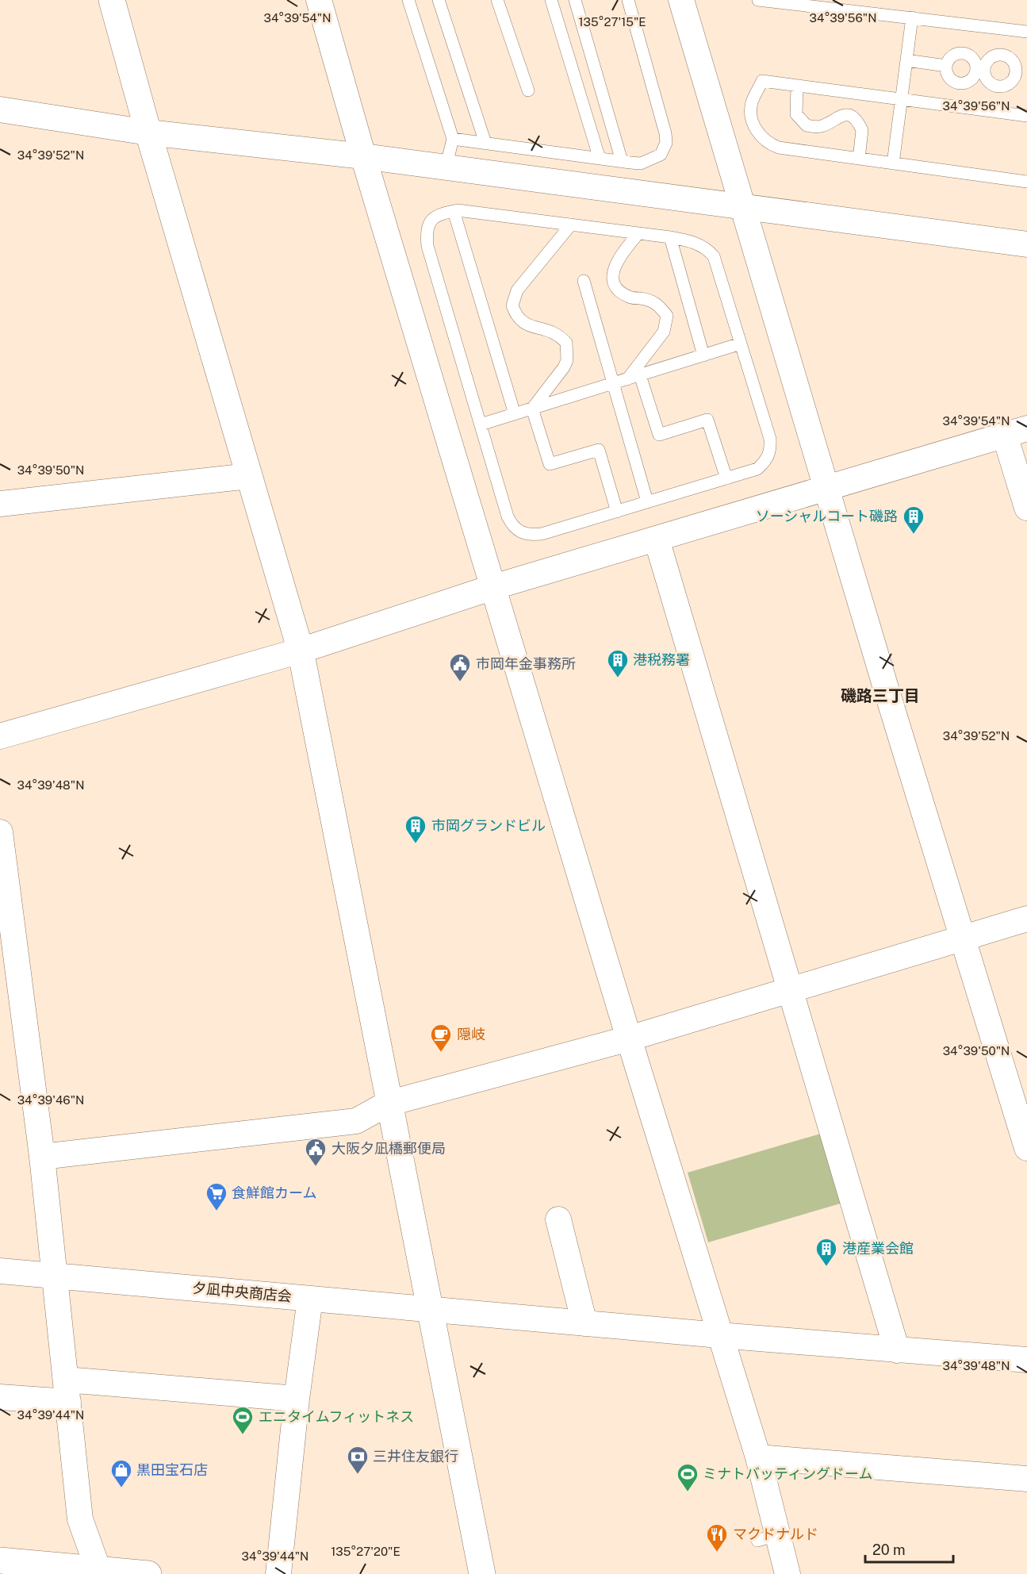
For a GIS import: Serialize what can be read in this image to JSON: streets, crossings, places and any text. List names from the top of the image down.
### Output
{
  "streets": {
    "street": ["夕凪中央商店会"]
  },
  "districts": ["磯路三丁目"],
  "places": {
    "building": [
      "ソーシャルコート磯路",
      "港税務署",
      "市岡グランドビル",
      "港産業会館"
    ],
    "public building": ["市岡年金事務所", "大阪夕凪橋郵便局"],
    "cafe": ["隠岐"],
    "supermarket": ["食鮮館カーム"],
    "sports": ["エニタイムフィットネス", "ミナトバッティングドーム"],
    "bank": ["三井住友銀行"],
    "shop": ["黒田宝石店"],
    "restaurant": ["マクドナルド"]
  },
  "scale_bar": "20 m",
  "coordinates": [
    "34°39'56\"N",
    "34°39'54\"N",
    "135°27'15\"E",
    "34°39'52\"N",
    "34°39'50\"N",
    "34°39'48\"N",
    "34°39'46\"N",
    "34°39'44\"N",
    "135°27'20\"E"
  ]
}
